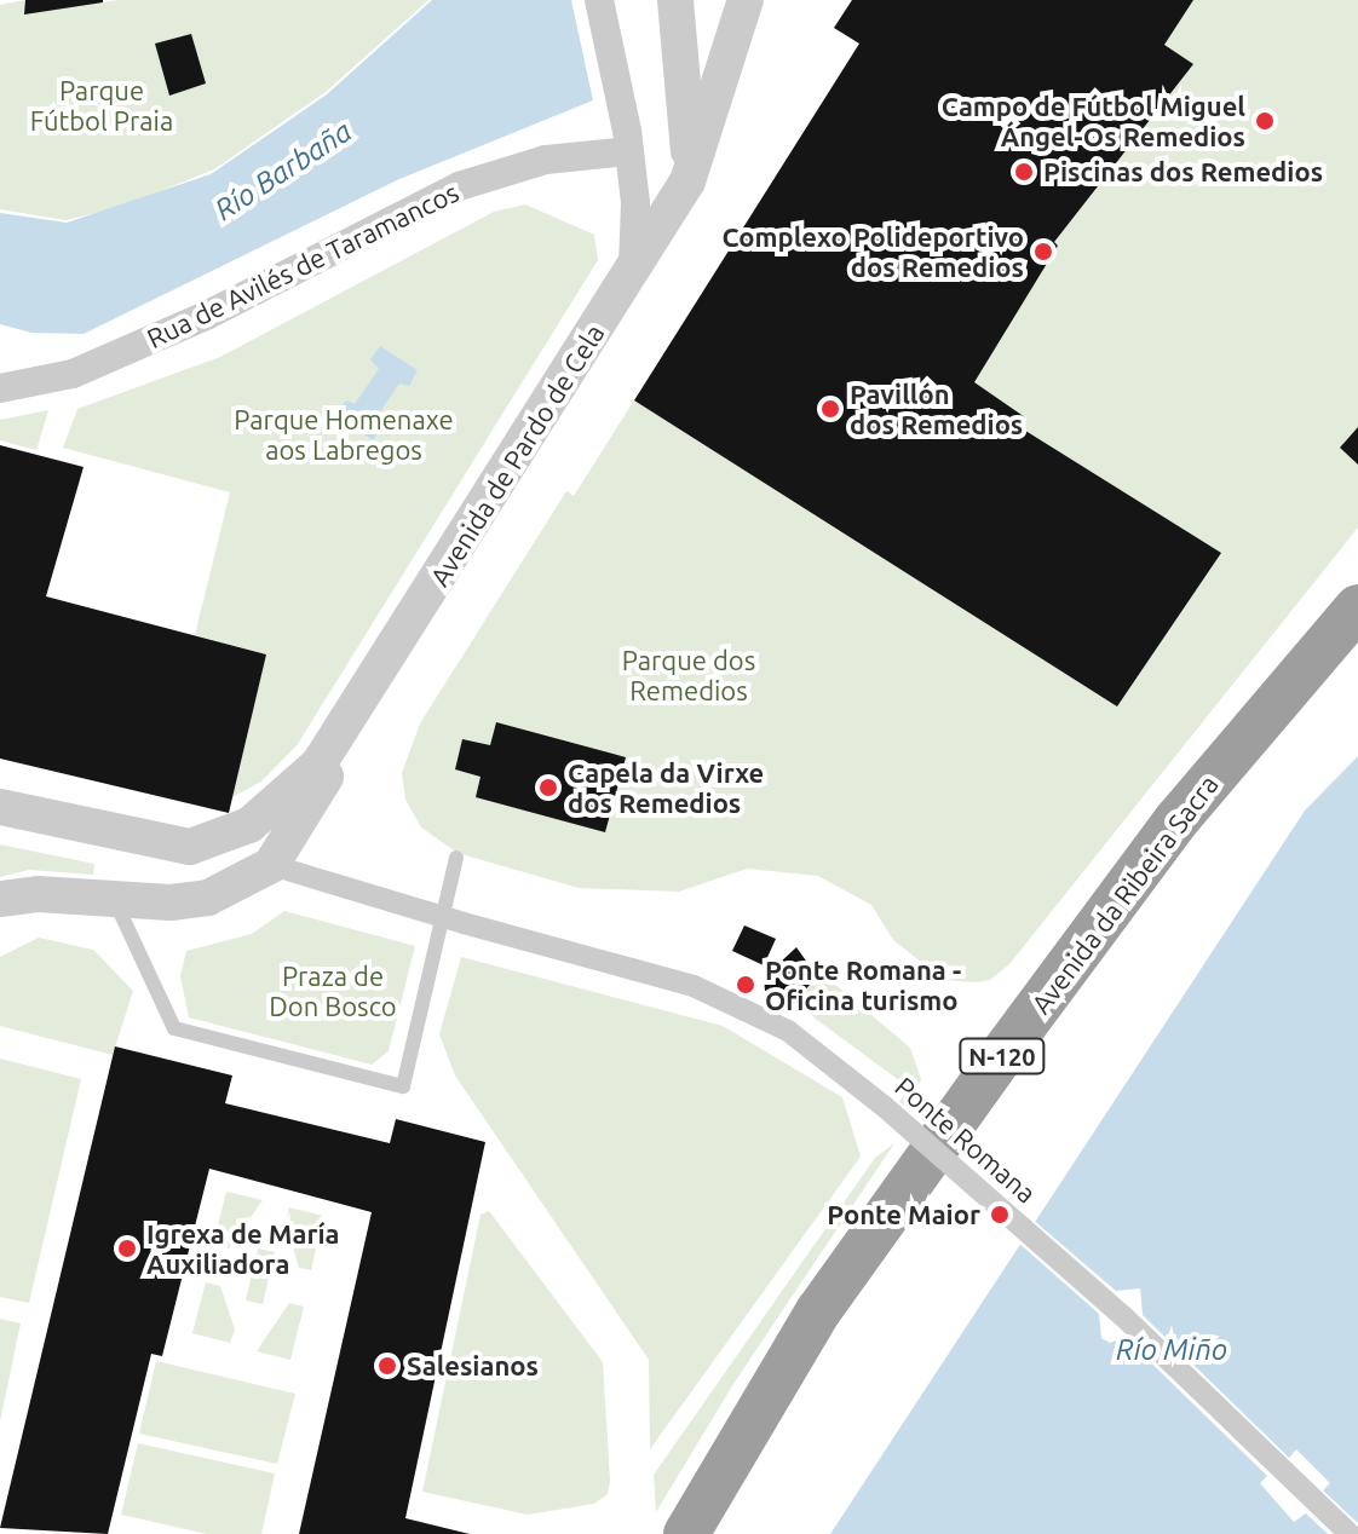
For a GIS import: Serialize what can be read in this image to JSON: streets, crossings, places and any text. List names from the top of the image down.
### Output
{
  "streets": {
    "highway": ["Avenida da Ribeira Sacra", "N-120"],
    "street": ["Rua de Avilés de Taramancos", "Avenida de Pardo de Cela", "Ponte Romana"]
  },
  "crossings": [
    ["Avenida de Pardo de Cela", "Ponte Romana"]
  ],
  "water": ["Río Barbaña", "Río Miño"],
  "parks": [
    "Parque Fútbol Praia",
    "Parque Homenaxe aos Labregos",
    "Parque dos Remedios",
    "Praza de Don Bosco"
  ],
  "places": [
    "Campo de Fútbol Miguel Ángel-Os Remedios",
    "Piscinas dos Remedios",
    "Complexo Polideportivo dos Remedios",
    "Pavillón dos Remedios",
    "Capela da Virxe dos Remedios",
    "Ponte Romana - Oficina turismo",
    "Ponte Maior",
    "Igrexa de María Auxiliadora",
    "Salesianos"
  ]
}
